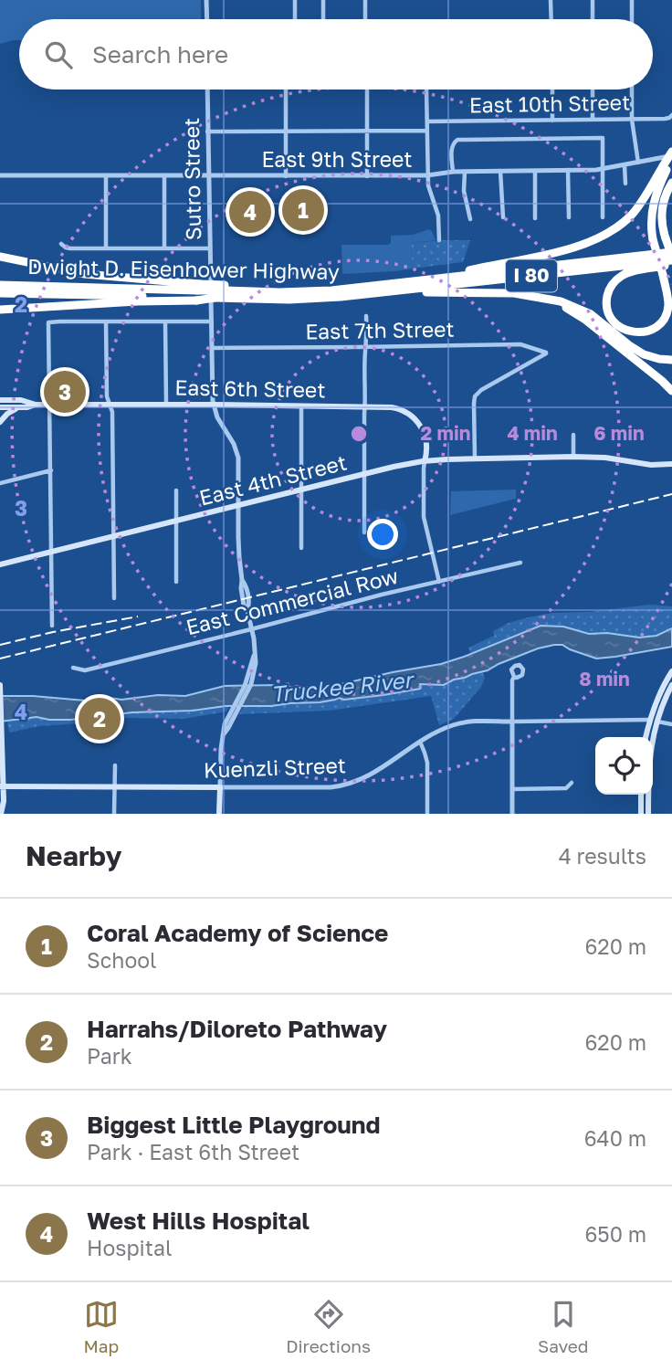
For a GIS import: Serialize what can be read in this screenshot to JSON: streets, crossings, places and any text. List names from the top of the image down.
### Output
{
  "streets": {
    "highway": ["Dwight D. Eisenhower Highway", "I 80"],
    "main road": ["East 6th Street", "East 4th Street", "Kuenzli Street"],
    "street": [
      "East 10th Street",
      "East 9th Street",
      "Sutro Street",
      "East 7th Street",
      "East Commercial Row"
    ]
  },
  "crossings": [
    ["East 9th Street", "Sutro Street"],
    ["Sutro Street", "East 7th Street"],
    ["Sutro Street", "East 6th Street"],
    ["Sutro Street", "East 4th Street"],
    ["Sutro Street", "East Commercial Row"],
    ["Sutro Street", "Kuenzli Street"],
    ["East 7th Street", "East 4th Street"],
    ["East 6th Street", "East 4th Street"]
  ],
  "water": ["Truckee River"],
  "page": {
    "search": "Search here",
    "pins": [
      "1",
      "4",
      "3",
      "2"
    ],
    "heading": ["Nearby", "4 results"],
    "list": [
      {
        "mark": "1",
        "name": "Coral Academy of Science",
        "note": "School",
        "value": "620 m"
      },
      {
        "mark": "2",
        "name": "Harrahs/Diloreto Pathway",
        "note": "Park",
        "value": "620 m"
      },
      {
        "mark": "3",
        "name": "Biggest Little Playground",
        "note": "Park · East 6th Street",
        "value": "640 m"
      },
      {
        "mark": "4",
        "name": "West Hills Hospital",
        "note": "Hospital",
        "value": "650 m"
      }
    ],
    "nav": ["Map", "Directions", "Saved"]
  },
  "grid": {
    "rows": ["2", "3", "4"]
  },
  "rings": [
    "2 min",
    "4 min",
    "6 min",
    "8 min"
  ]
}
